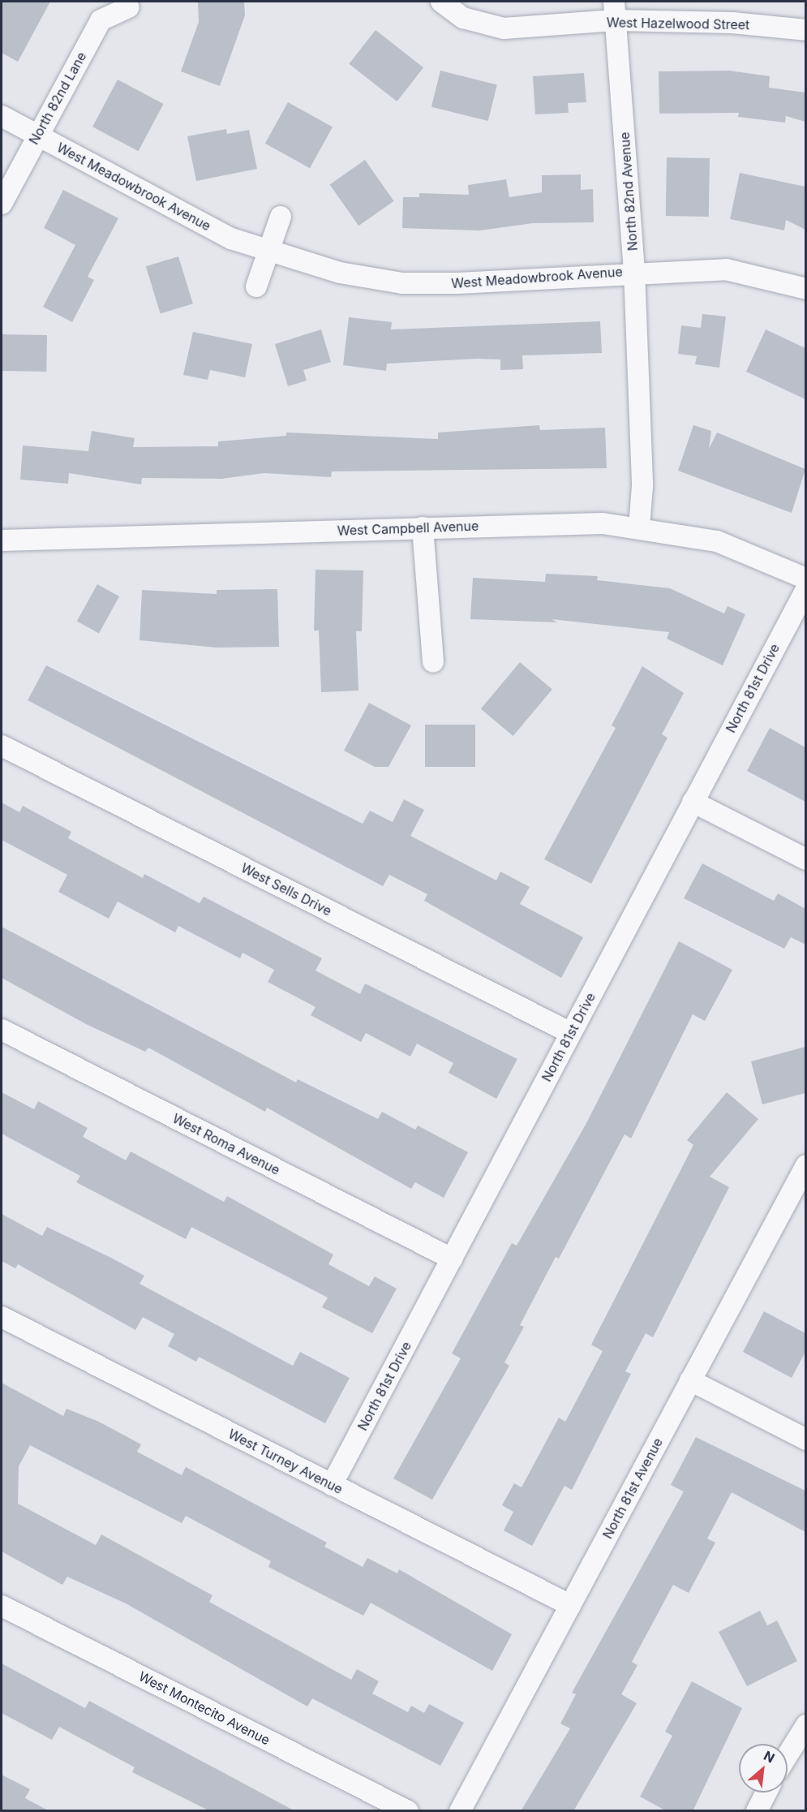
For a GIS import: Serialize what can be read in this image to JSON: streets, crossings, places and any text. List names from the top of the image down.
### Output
{
  "streets": {
    "street": [
      "West Hazelwood Street",
      "North 82nd Lane",
      "West Meadowbrook Avenue",
      "North 82nd Avenue",
      "West Campbell Avenue",
      "North 81st Drive",
      "West Sells Drive",
      "West Roma Avenue",
      "West Turney Avenue",
      "North 81st Avenue",
      "West Montecito Avenue"
    ]
  },
  "crossings": [
    ["West Hazelwood Street", "North 82nd Avenue"],
    ["North 82nd Lane", "West Meadowbrook Avenue"],
    ["West Meadowbrook Avenue", "North 82nd Avenue"],
    ["North 82nd Avenue", "West Campbell Avenue"],
    ["North 81st Drive", "West Sells Drive"],
    ["North 81st Drive", "West Roma Avenue"],
    ["North 81st Drive", "West Turney Avenue"],
    ["West Turney Avenue", "North 81st Avenue"]
  ],
  "north": "top right"
}
